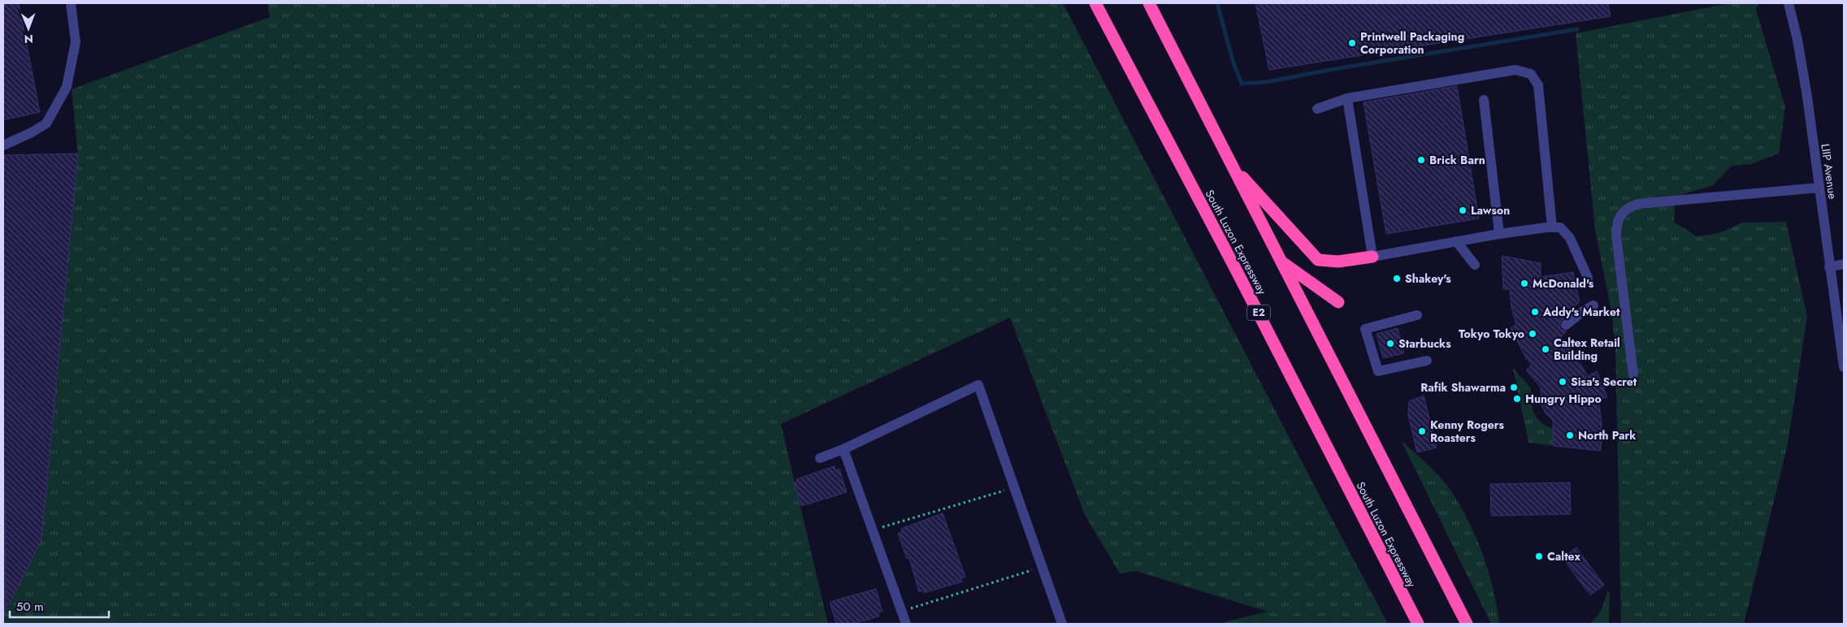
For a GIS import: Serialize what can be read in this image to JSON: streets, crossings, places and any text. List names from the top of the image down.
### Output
{
  "streets": {
    "highway": ["South Luzon Expressway", "E2"],
    "street": ["LIIP Avenue"]
  },
  "places": [
    "Printwell Packaging Corporation",
    "Brick Barn",
    "Lawson",
    "Shakey's",
    "McDonald's",
    "Addy's Market",
    "Tokyo Tokyo",
    "Starbucks",
    "Caltex Retail Building",
    "Sisa's Secret",
    "Rafik Shawarma",
    "Hungry Hippo",
    "Kenny Rogers Roasters",
    "North Park",
    "Caltex"
  ],
  "scale_bar": "50 m",
  "north": "bottom"
}
